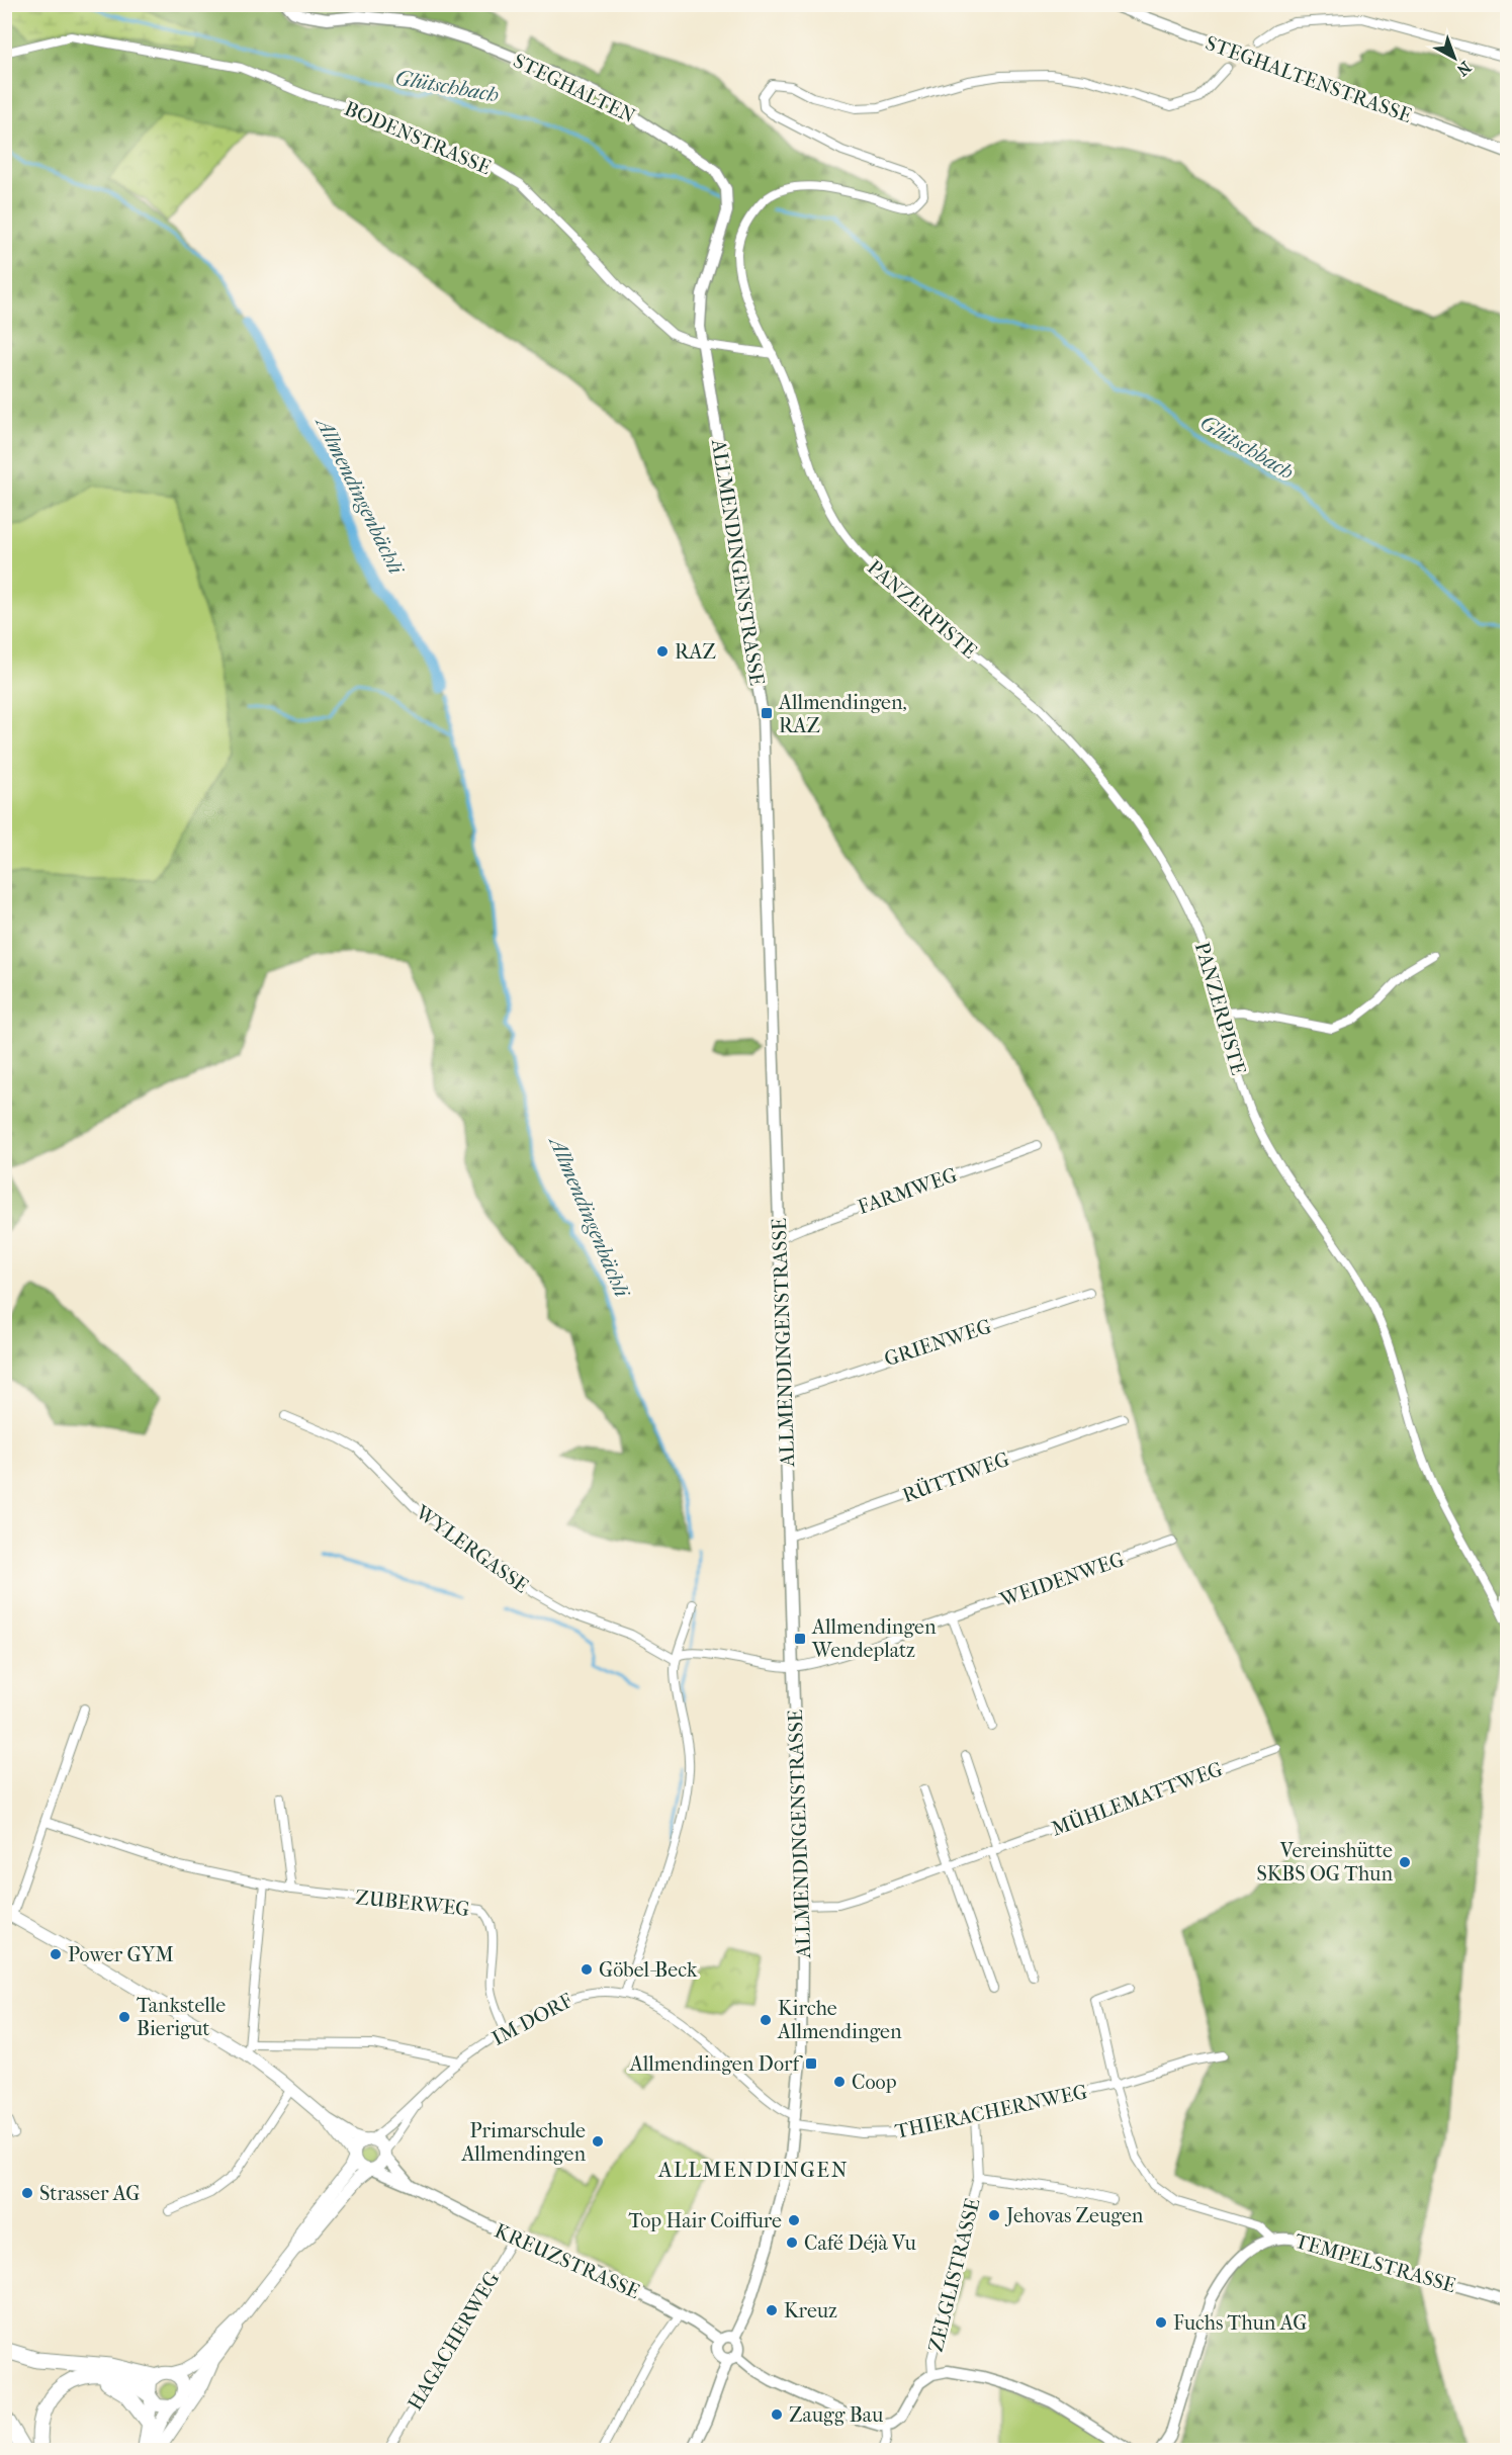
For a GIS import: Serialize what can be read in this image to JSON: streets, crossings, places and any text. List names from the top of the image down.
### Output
{
  "streets": {
    "street": [
      "STEGHALTENSTRASSE",
      "STEGHALTEN",
      "BODENSTRASSE",
      "ALLMENDINGENSTRASSE",
      "PANZERPISTE",
      "FARMWEG",
      "GRIENWEG",
      "RÜTTIWEG",
      "WYLERGASSE",
      "WEIDENWEG",
      "MÜHLEMATTWEG",
      "ZUBERWEG",
      "IM DORF",
      "THIERACHERNWEG",
      "KREUZSTRASSE",
      "TEMPELSTRASSE",
      "ZELGLISTRASSE",
      "HAGACHERWEG"
    ]
  },
  "crossings": [
    ["STEGHALTEN", "BODENSTRASSE"],
    ["STEGHALTEN", "ALLMENDINGENSTRASSE"],
    ["BODENSTRASSE", "ALLMENDINGENSTRASSE"],
    ["BODENSTRASSE", "PANZERPISTE"],
    ["ALLMENDINGENSTRASSE", "FARMWEG"],
    ["ALLMENDINGENSTRASSE", "GRIENWEG"],
    ["ALLMENDINGENSTRASSE", "RÜTTIWEG"],
    ["ALLMENDINGENSTRASSE", "WEIDENWEG"],
    ["ALLMENDINGENSTRASSE", "MÜHLEMATTWEG"],
    ["ALLMENDINGENSTRASSE", "IM DORF"],
    ["ALLMENDINGENSTRASSE", "THIERACHERNWEG"],
    ["ALLMENDINGENSTRASSE", "KREUZSTRASSE"],
    ["ZUBERWEG", "IM DORF"],
    ["IM DORF", "THIERACHERNWEG"],
    ["IM DORF", "KREUZSTRASSE"],
    ["THIERACHERNWEG", "TEMPELSTRASSE"],
    ["THIERACHERNWEG", "ZELGLISTRASSE"],
    ["KREUZSTRASSE", "HAGACHERWEG"]
  ],
  "districts": ["ALLMENDINGEN"],
  "water": ["Glütschbach", "Allmendingenbächli"],
  "places": {
    "other": [
      "RAZ",
      "Vereinshütte SKBS OG Thun",
      "Power GYM",
      "Göbel-Beck",
      "Tankstelle Bierigut",
      "Kirche Allmendingen",
      "Coop",
      "Primarschule Allmendingen",
      "Strasser AG",
      "Jehovas Zeugen",
      "Top Hair Coiffure",
      "Café Déjà Vu",
      "Kreuz",
      "Fuchs Thun AG",
      "Zaugg Bau"
    ],
    "transit": ["Allmendingen, RAZ", "Allmendingen Wendeplatz", "Allmendingen Dorf"]
  },
  "north": "bottom right"
}
